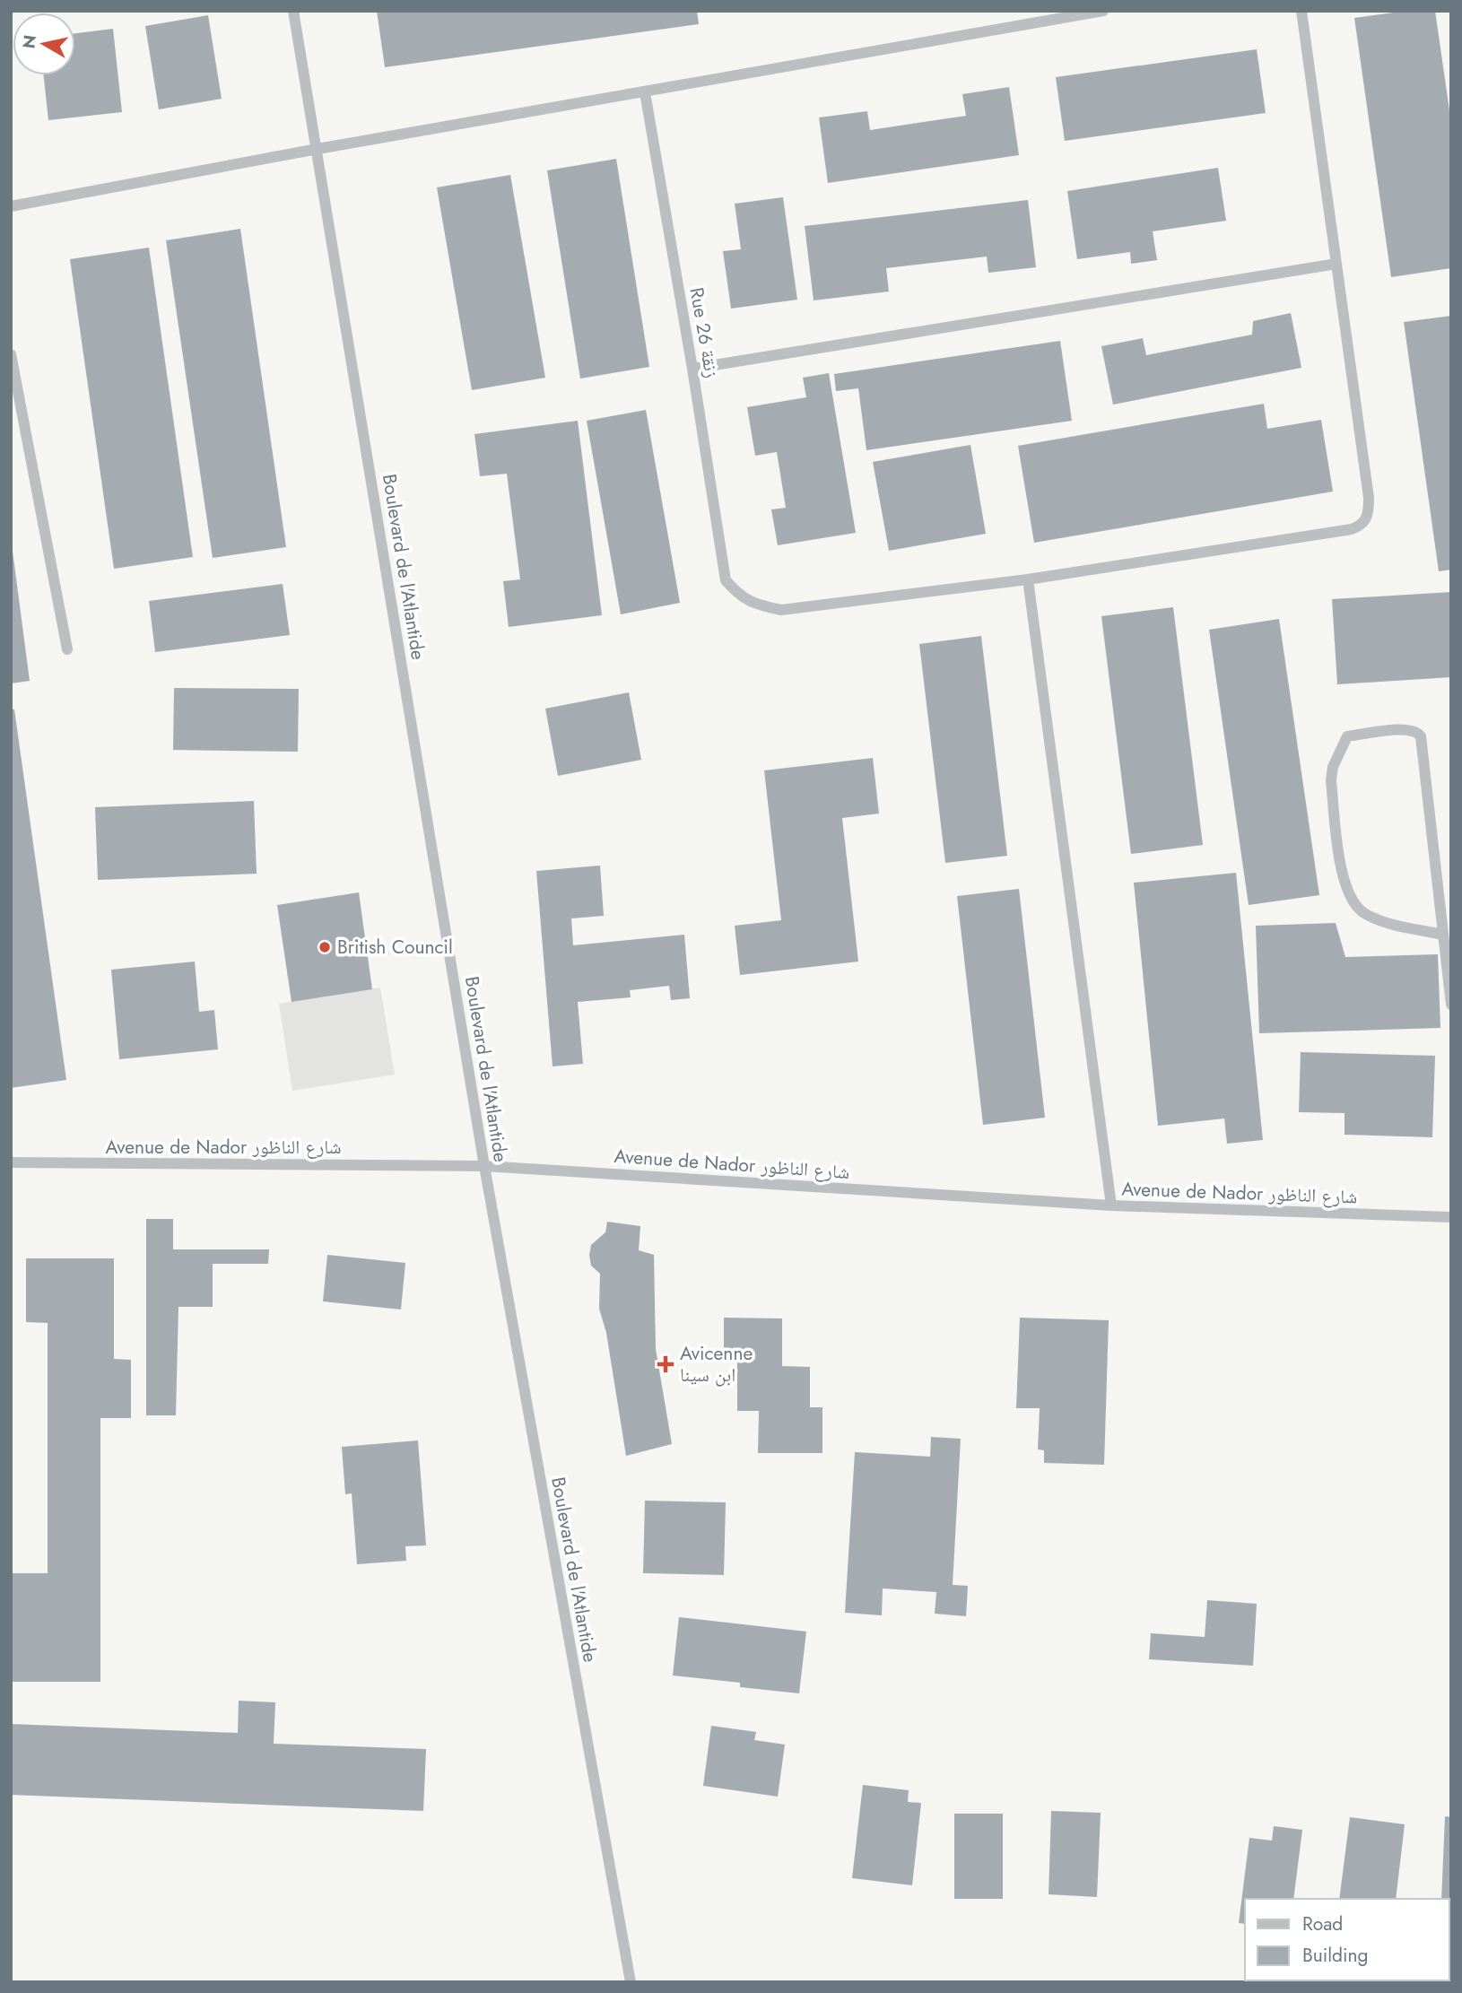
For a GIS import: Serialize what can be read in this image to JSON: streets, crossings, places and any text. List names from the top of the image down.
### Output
{
  "streets": {
    "street": ["Rue 26 زنقة", "Boulevard de l'Atlantide", "Avenue de Nador شارع الناظور"]
  },
  "crossings": [
    ["Boulevard de l'Atlantide", "Avenue de Nador شارع الناظور"]
  ],
  "places": {
    "other": ["British Council"],
    "health": ["Avicenne ابن سينا"]
  },
  "legend": ["Road", "Building"],
  "north": "left"
}
